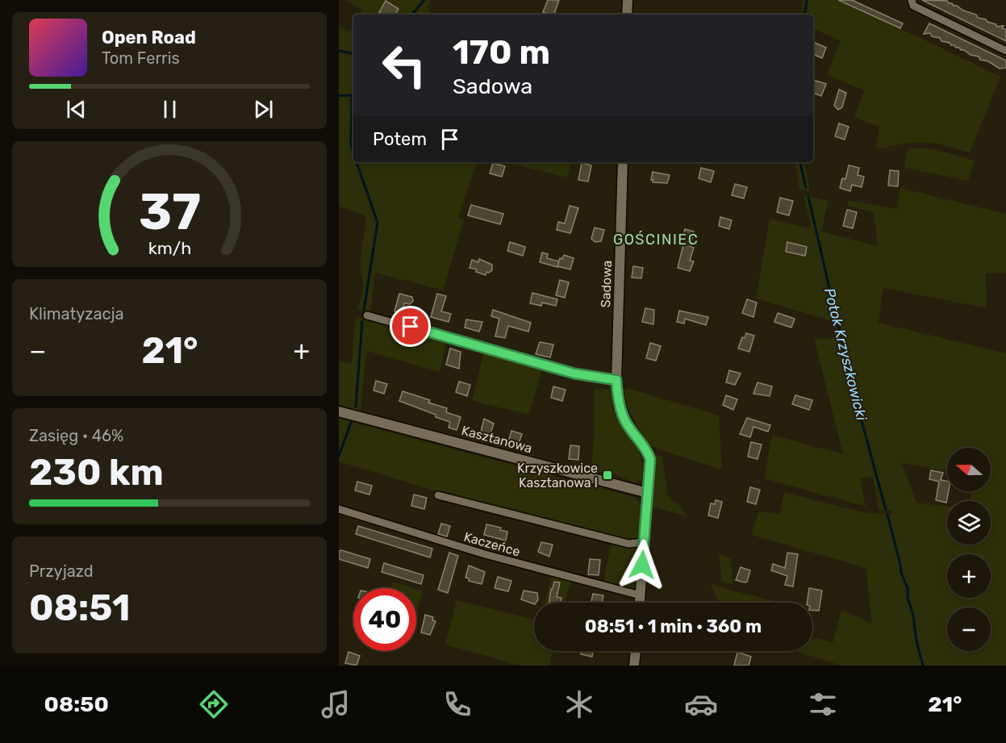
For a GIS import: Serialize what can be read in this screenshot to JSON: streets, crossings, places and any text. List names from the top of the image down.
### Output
{
  "streets": {
    "street": ["Sadowa", "Kasztanowa", "Kaczeńce"]
  },
  "crossings": [
    ["Sadowa", "Kasztanowa"],
    ["Sadowa", "Kaczeńce"]
  ],
  "districts": ["GOŚCINIEC"],
  "water": ["Potok Krzyszkowicki"],
  "places": {
    "transit": ["Krzyszkowice Kasztanowa I"]
  },
  "north": "left",
  "page": {
    "turn": ["170 m", "Sadowa"],
    "song": ["Open Road", "Tom Ferris"],
    "then": "Potem",
    "tile": [
      "Klimatyzacja",
      ["Zasięg · 46%", "230 km"],
      ["Przyjazd", "08:51"]
    ],
    "heat": ["−", "21°", "+"],
    "map_buttons": ["+", "−"],
    "limit": "40",
    "trip": "08:51 · 1 min · 360 m",
    "tabs": ["08:50", "21°"],
    "gauge": ["37", "km/h"]
  }
}
